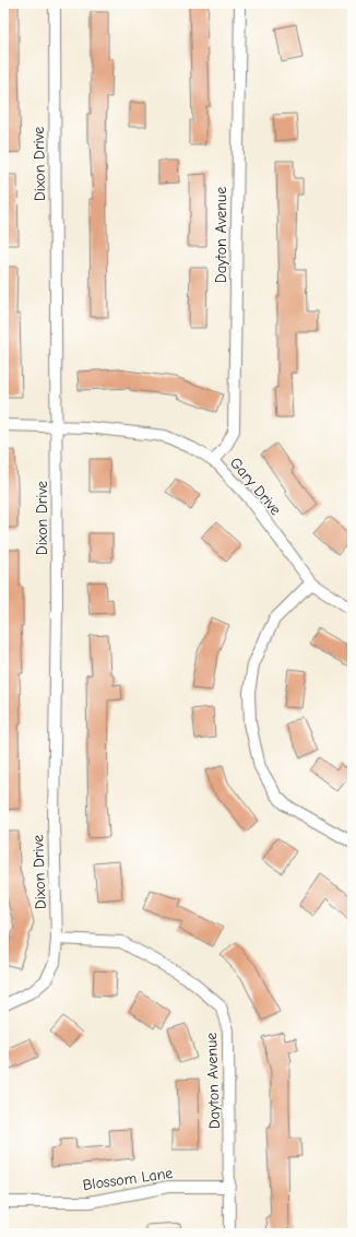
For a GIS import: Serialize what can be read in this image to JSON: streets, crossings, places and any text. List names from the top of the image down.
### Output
{
  "streets": {
    "street": [
      "Dixon Drive",
      "Dayton Avenue",
      "Gary Drive",
      "Blossom Lane"
    ]
  },
  "crossings": [
    ["Dixon Drive", "Dayton Avenue"],
    ["Dixon Drive", "Gary Drive"],
    ["Dayton Avenue", "Gary Drive"],
    ["Dayton Avenue", "Blossom Lane"]
  ]
}
